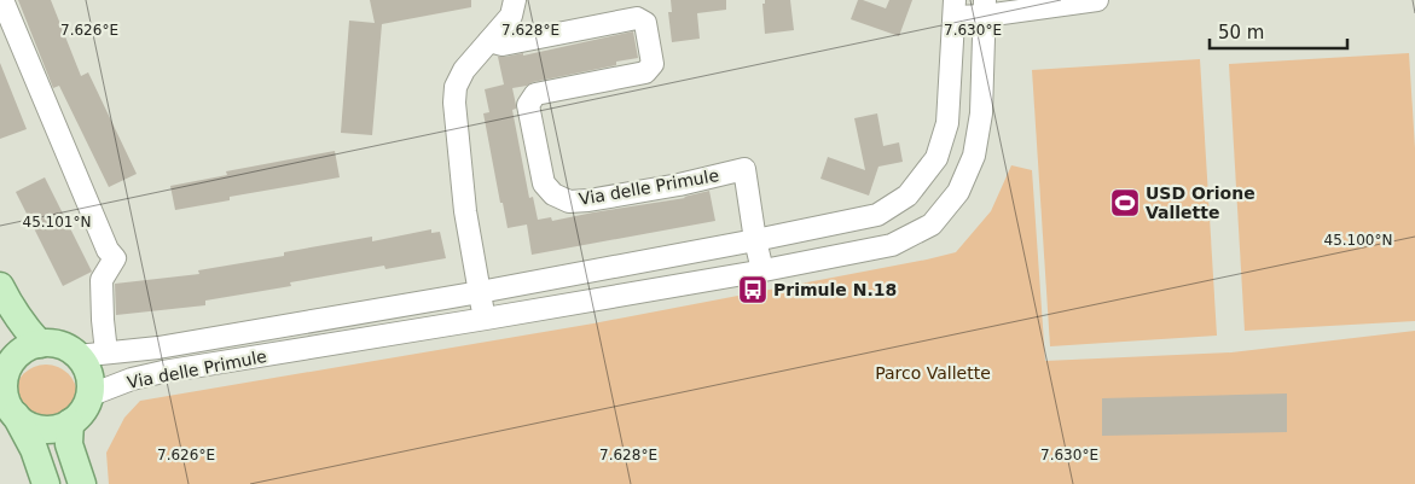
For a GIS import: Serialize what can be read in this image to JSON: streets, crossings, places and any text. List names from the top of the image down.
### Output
{
  "streets": {
    "street": ["Via delle Primule"]
  },
  "parks": ["Parco Vallette"],
  "places": {
    "sports": ["USD Orione Vallette"],
    "bus stop": ["Primule N.18"]
  },
  "scale_bar": "50 m",
  "coordinates": [
    "7.626°E",
    "7.628°E",
    "7.630°E",
    "45.101°N",
    "45.100°N"
  ]
}
